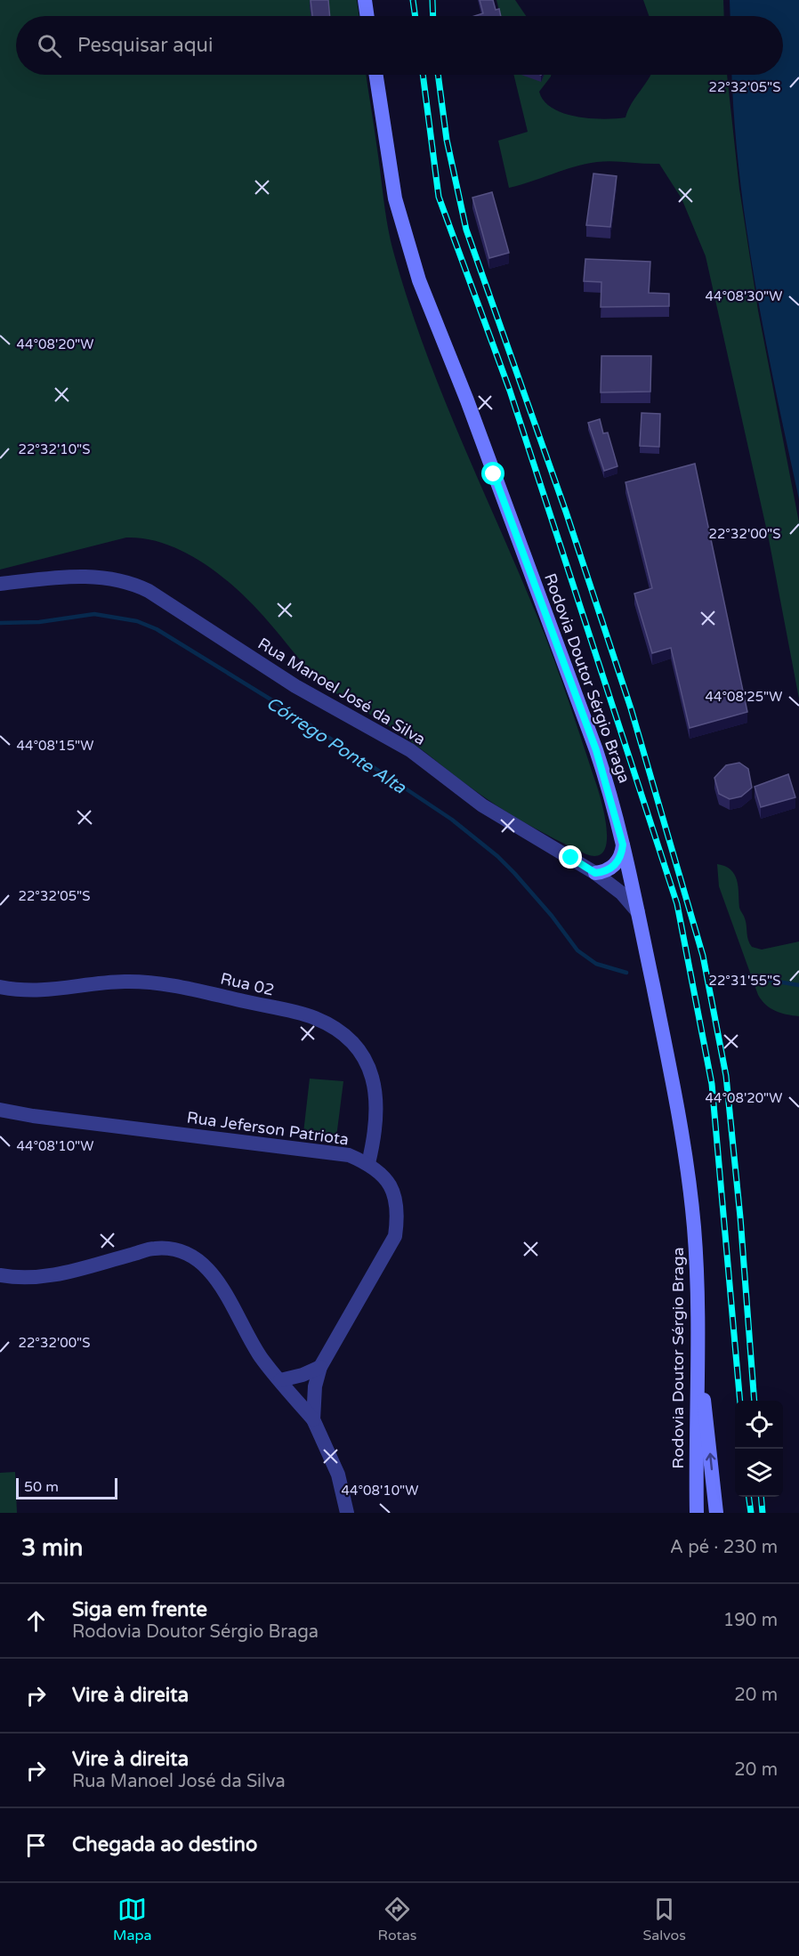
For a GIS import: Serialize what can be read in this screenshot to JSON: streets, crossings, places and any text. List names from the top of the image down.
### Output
{
  "streets": {
    "main road": ["Rodovia Doutor Sérgio Braga"],
    "street": ["Rua Manoel José da Silva", "Rua 02", "Rua Jeferson Patriota"]
  },
  "crossings": [
    ["Rodovia Doutor Sérgio Braga", "Rua Manoel José da Silva"],
    ["Rua 02", "Rua Jeferson Patriota"]
  ],
  "water": ["Córrego Ponte Alta"],
  "scale_bar": "50 m",
  "page": {
    "search": "Pesquisar aqui",
    "scale": "50 m",
    "heading": ["3 min", "A pé · 230 m"],
    "list": [
      ["Siga em frente", "Rodovia Doutor Sérgio Braga", "190 m"],
      ["Vire à direita", "20 m"],
      ["Vire à direita", "Rua Manoel José da Silva", "20 m"],
      "Chegada ao destino"
    ],
    "nav": ["Mapa", "Rotas", "Salvos"]
  },
  "coordinates": [
    "22°32'05\"S",
    "44°08'30\"W",
    "44°08'20\"W",
    "22°32'10\"S",
    "22°32'00\"S",
    "44°08'25\"W",
    "44°08'15\"W",
    "22°31'55\"S",
    "44°08'10\"W"
  ]
}
